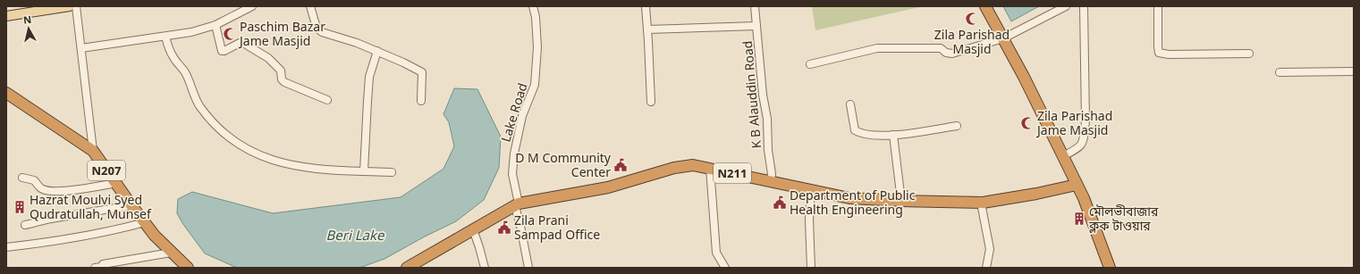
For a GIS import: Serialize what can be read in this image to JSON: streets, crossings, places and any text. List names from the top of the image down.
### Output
{
  "streets": {
    "highway": ["N207", "N211"],
    "street": ["K B Alauddin Road", "Lake Road"]
  },
  "crossings": [
    ["K B Alauddin Road", "N211"],
    ["Lake Road", "N211"]
  ],
  "water": ["Beri Lake"],
  "places": {
    "mosque": ["Zila Parishad Masjid", "Paschim Bazar Jame Masjid", "Zila Parishad Jame Masjid"],
    "public building": ["D M Community Center", "Department of Public Health Engineering", "Zila Prani Sampad Office"],
    "building": ["Hazrat Moulvi Syed Qudratullah, Munsef", "মৌলভীবাজার ক্লক টাওয়ার"]
  },
  "north": "top"
}
